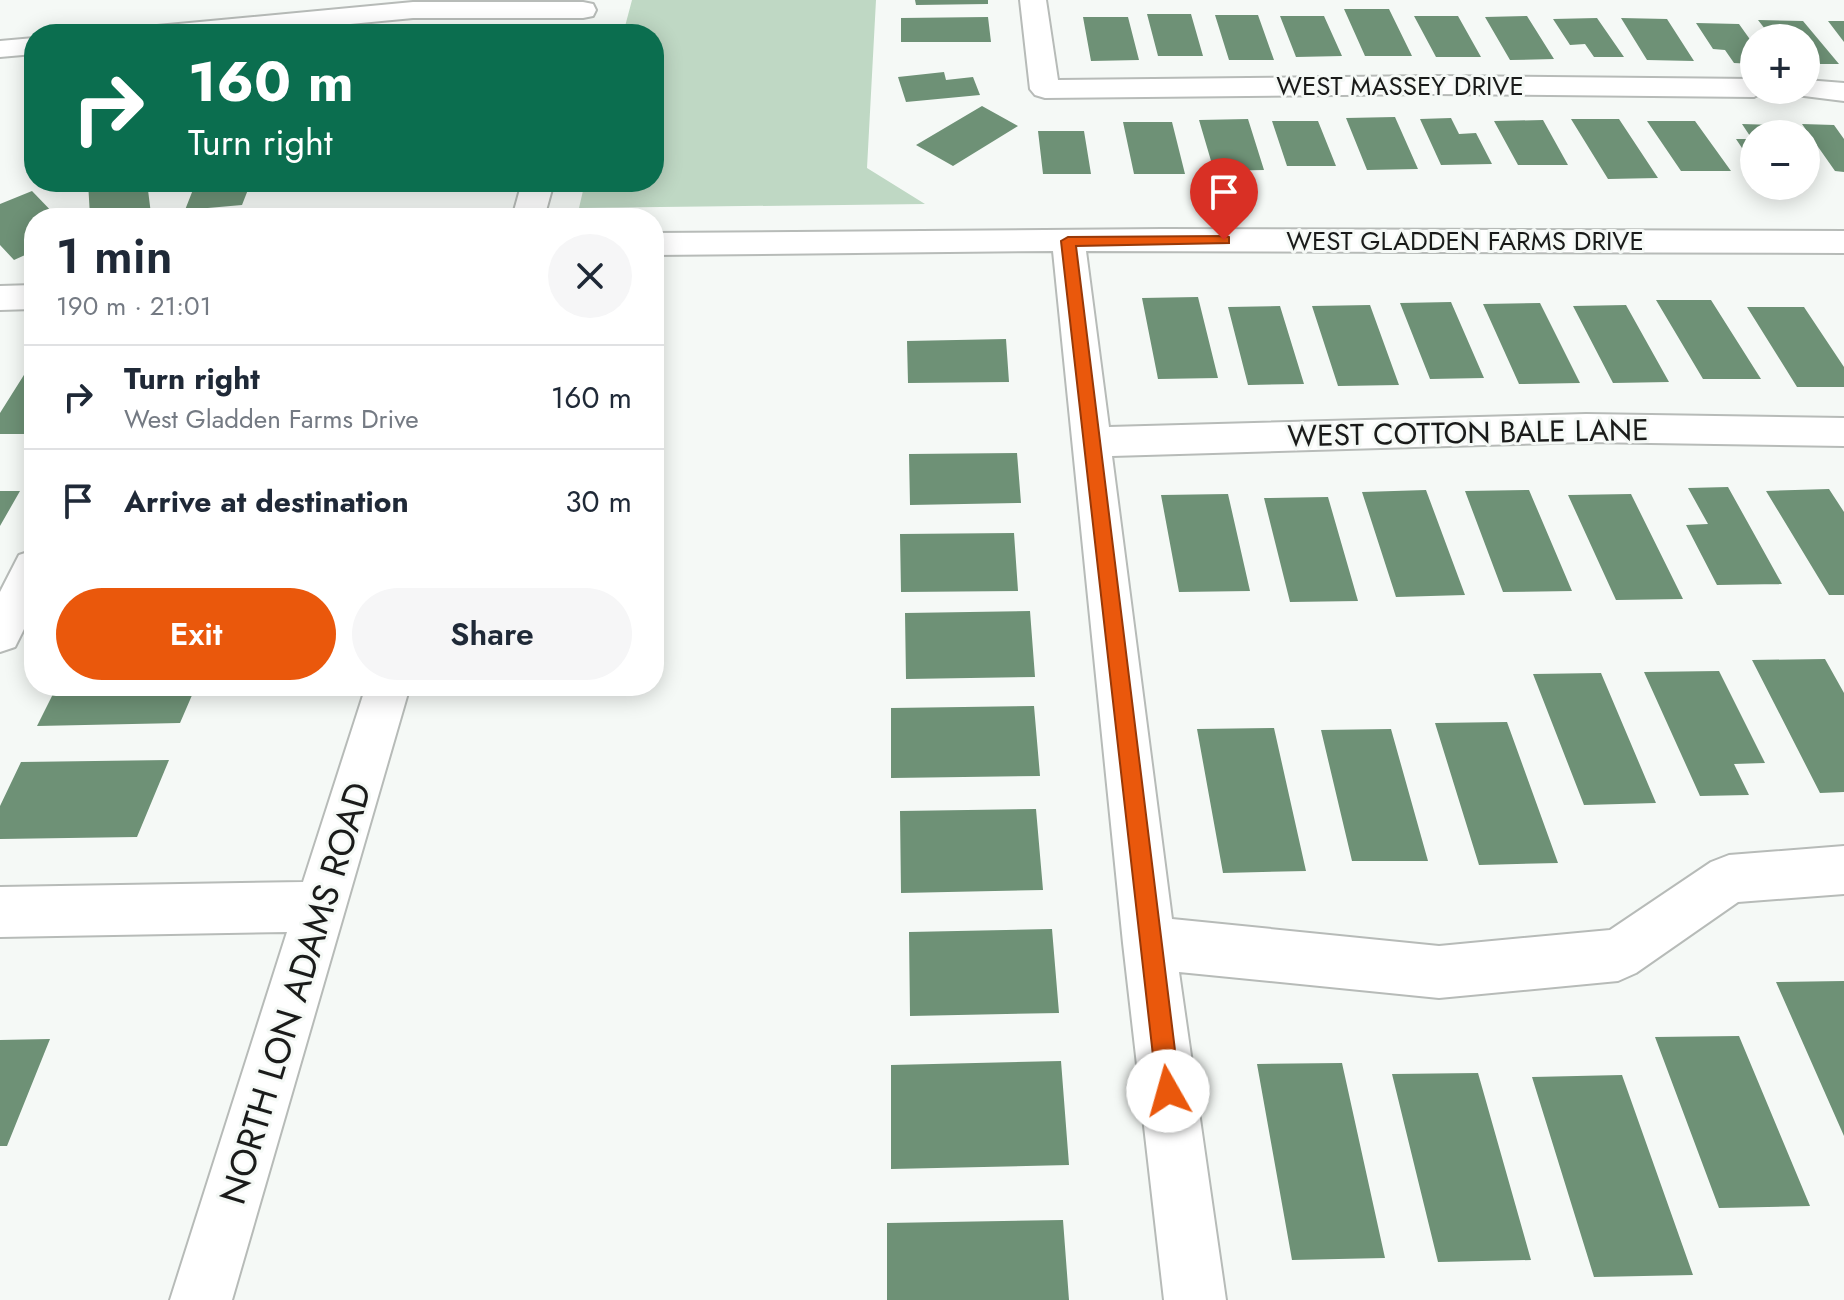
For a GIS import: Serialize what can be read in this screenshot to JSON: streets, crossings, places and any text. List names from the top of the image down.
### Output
{
  "streets": {
    "street": [
      "WEST MASSEY DRIVE",
      "WEST GLADDEN FARMS DRIVE",
      "WEST COTTON BALE LANE",
      "NORTH LON ADAMS ROAD"
    ]
  },
  "page": {
    "map_buttons": ["+", "−"],
    "turn": ["160 m", "Turn right"],
    "heading": ["1 min", "190 m · 21:01"],
    "list": [
      {
        "name": "Turn right",
        "note": "West Gladden Farms Drive",
        "value": "160 m"
      },
      {
        "name": "Arrive at destination",
        "value": "30 m"
      }
    ],
    "buttons": ["Exit", "Share"]
  }
}
